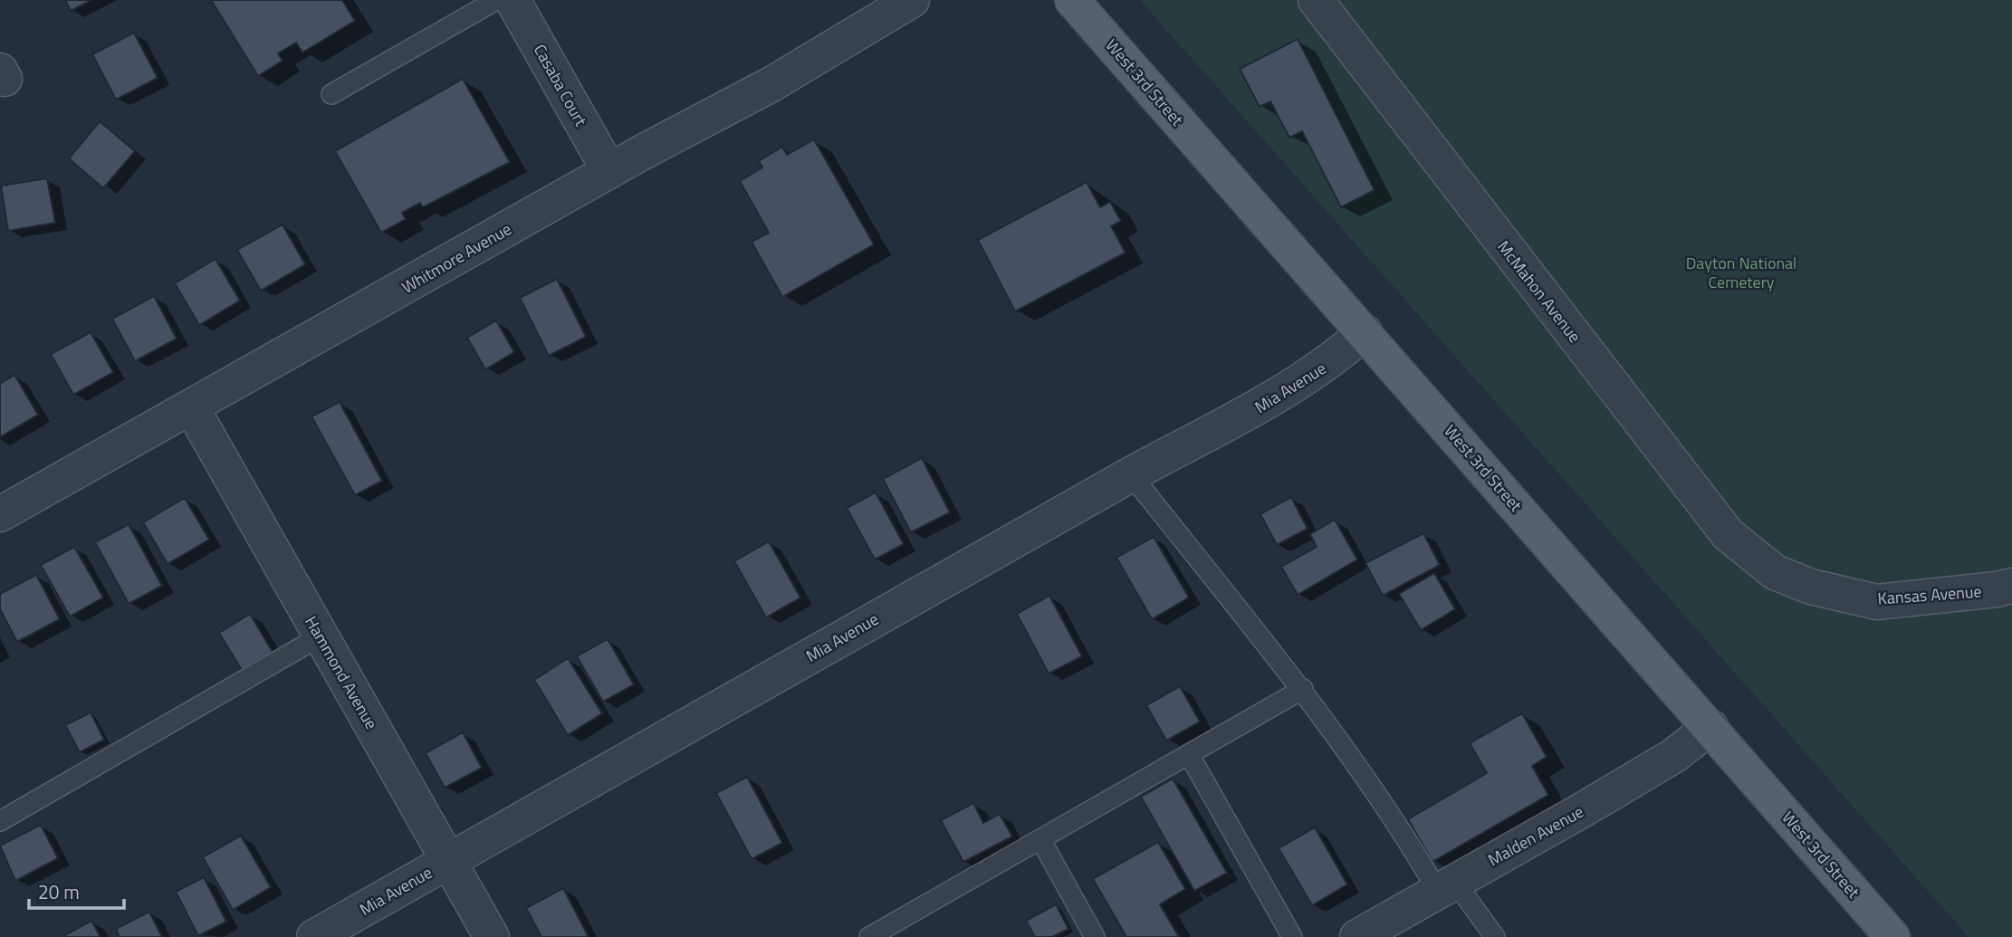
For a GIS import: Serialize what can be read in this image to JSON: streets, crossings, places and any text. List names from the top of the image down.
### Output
{
  "streets": {
    "main road": ["West 3rd Street"],
    "street": [
      "Casaba Court",
      "Whitmore Avenue",
      "McMahon Avenue",
      "Mia Avenue",
      "Kansas Avenue",
      "Hammond Avenue",
      "Malden Avenue"
    ]
  },
  "crossings": [
    ["West 3rd Street", "Mia Avenue"],
    ["West 3rd Street", "Malden Avenue"],
    ["Casaba Court", "Whitmore Avenue"],
    ["Whitmore Avenue", "Hammond Avenue"],
    ["McMahon Avenue", "Kansas Avenue"],
    ["Mia Avenue", "Hammond Avenue"]
  ],
  "parks": ["Dayton National Cemetery"],
  "scale_bar": "20 m"
}
